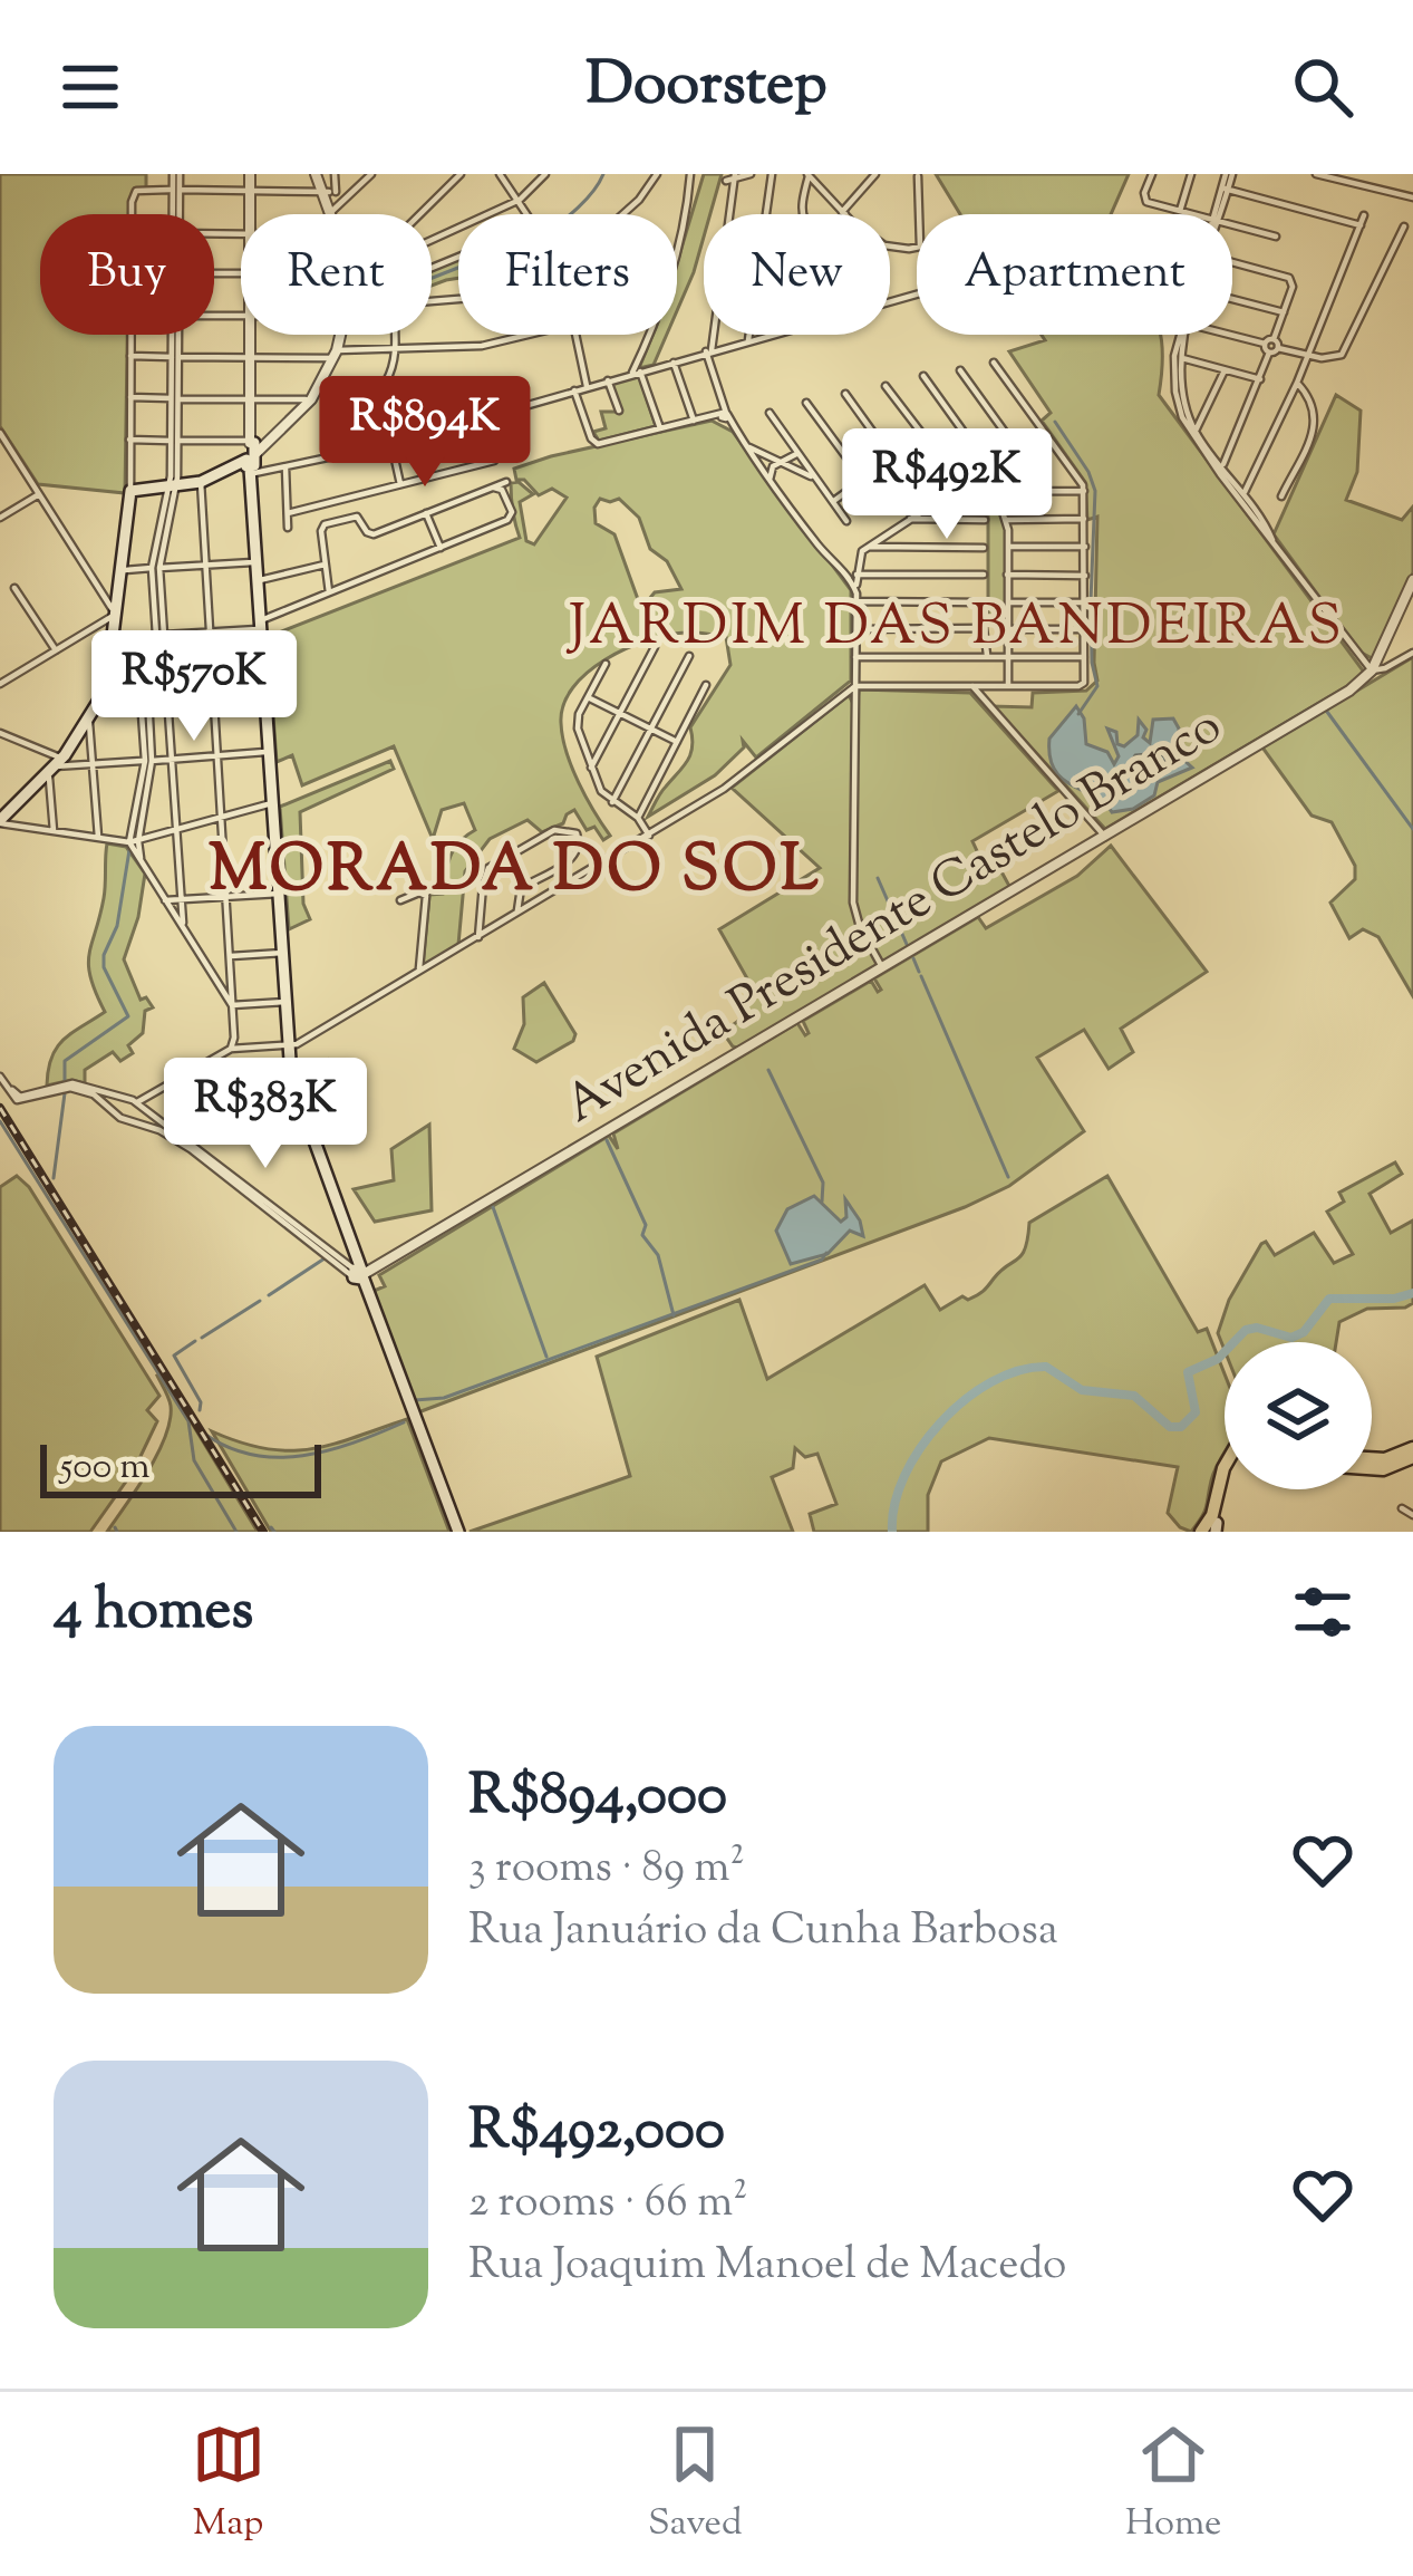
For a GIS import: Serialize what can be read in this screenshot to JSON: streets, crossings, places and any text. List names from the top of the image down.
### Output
{
  "streets": {
    "street": ["Avenida Presidente Castelo Branco"]
  },
  "districts": ["JARDIM DAS BANDEIRAS", "MORADA DO SOL"],
  "scale_bar": "500 m",
  "page": {
    "header": "Doorstep",
    "chip": [
      "Buy",
      "Rent",
      "Filters",
      "New",
      "Apartment"
    ],
    "price": [
      "R$894K",
      "R$492K",
      "R$570K",
      "R$383K"
    ],
    "scale": "500 m",
    "heading": "4 homes",
    "list": [
      {
        "name": "R$894,000",
        "note": "3 rooms · 89 m² · Rua Januário da Cunha Barbosa"
      },
      {
        "name": "R$492,000",
        "note": "2 rooms · 66 m² · Rua Joaquim Manoel de Macedo"
      }
    ],
    "tabs": ["Map", "Saved", "Home"]
  }
}
